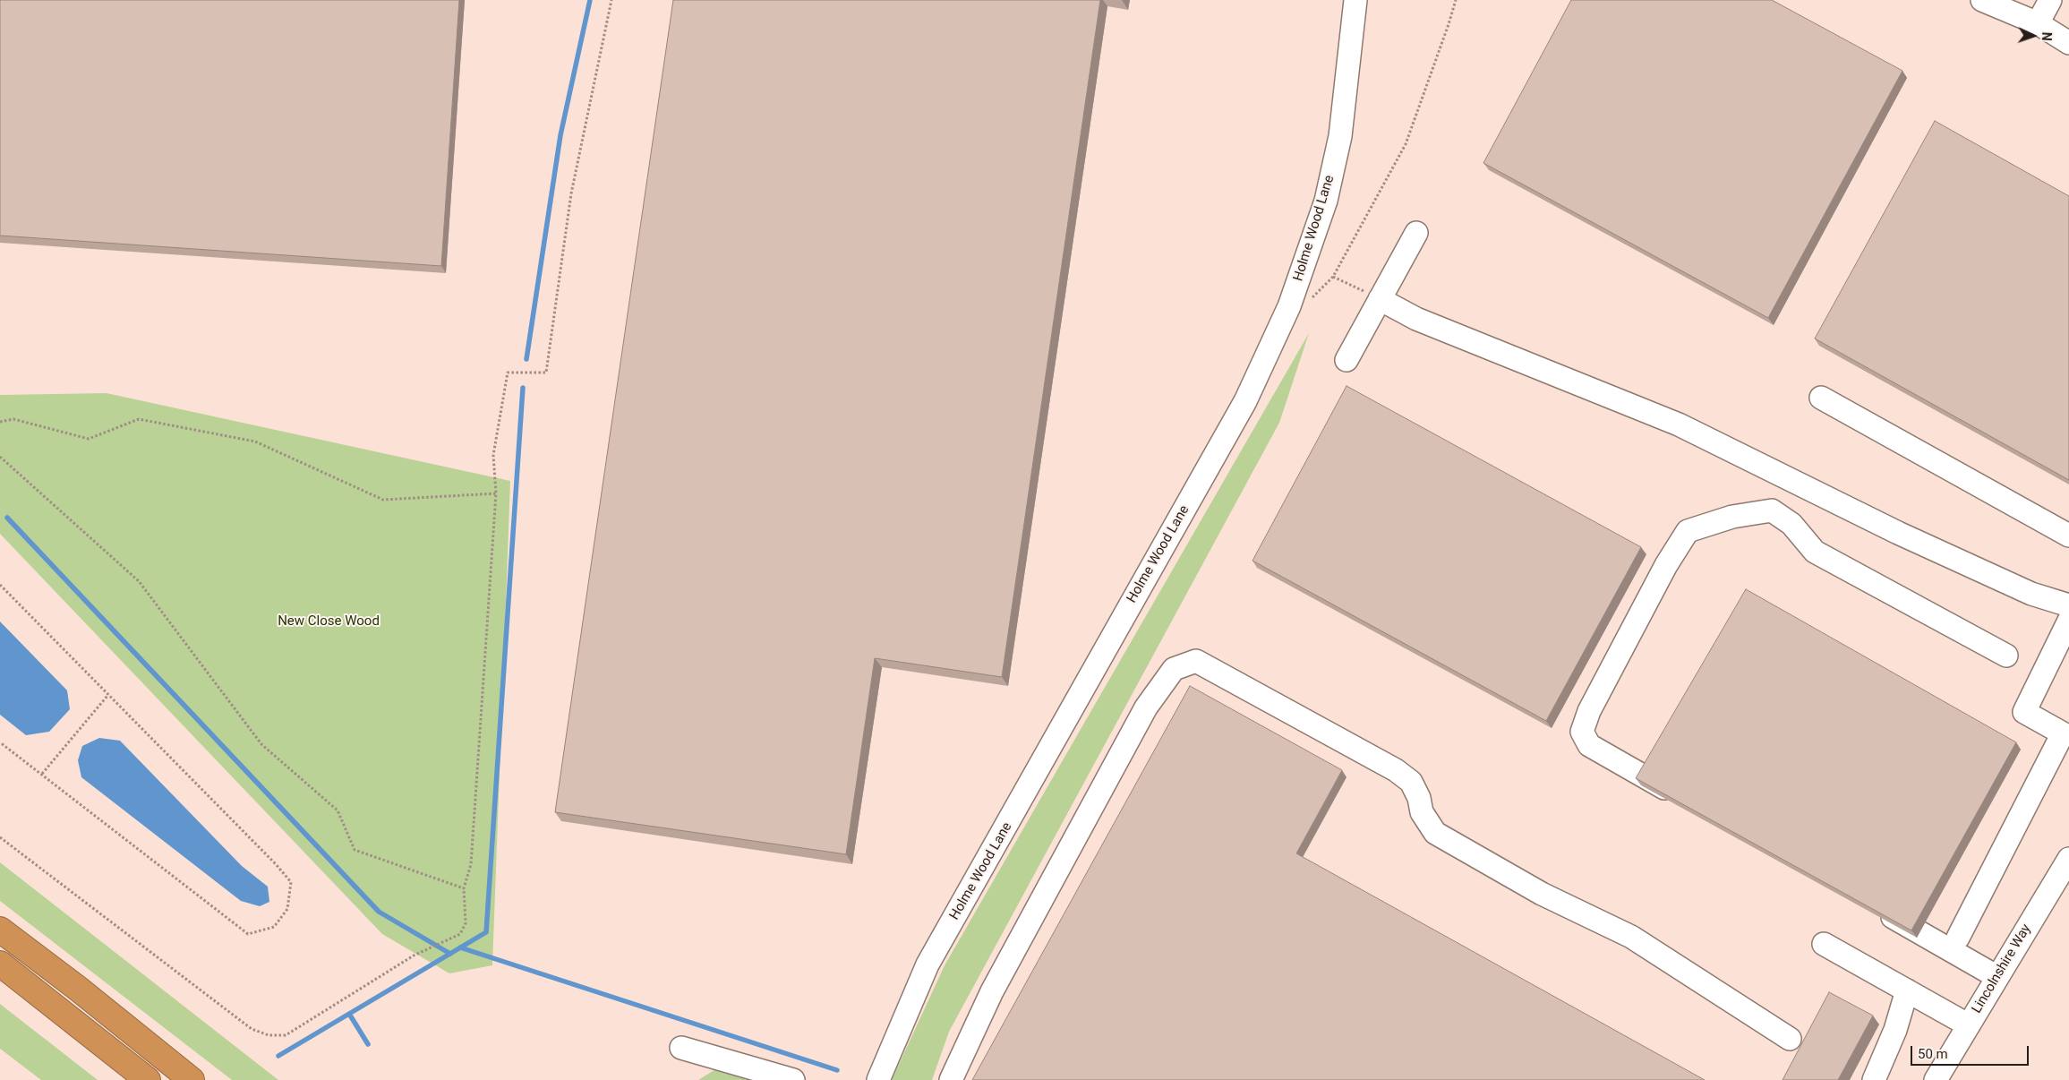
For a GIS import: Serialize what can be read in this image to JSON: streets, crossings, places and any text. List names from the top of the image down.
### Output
{
  "streets": {
    "street": ["Holme Wood Lane", "Lincolnshire Way"]
  },
  "parks": ["New Close Wood"],
  "scale_bar": "50 m",
  "north": "right"
}
